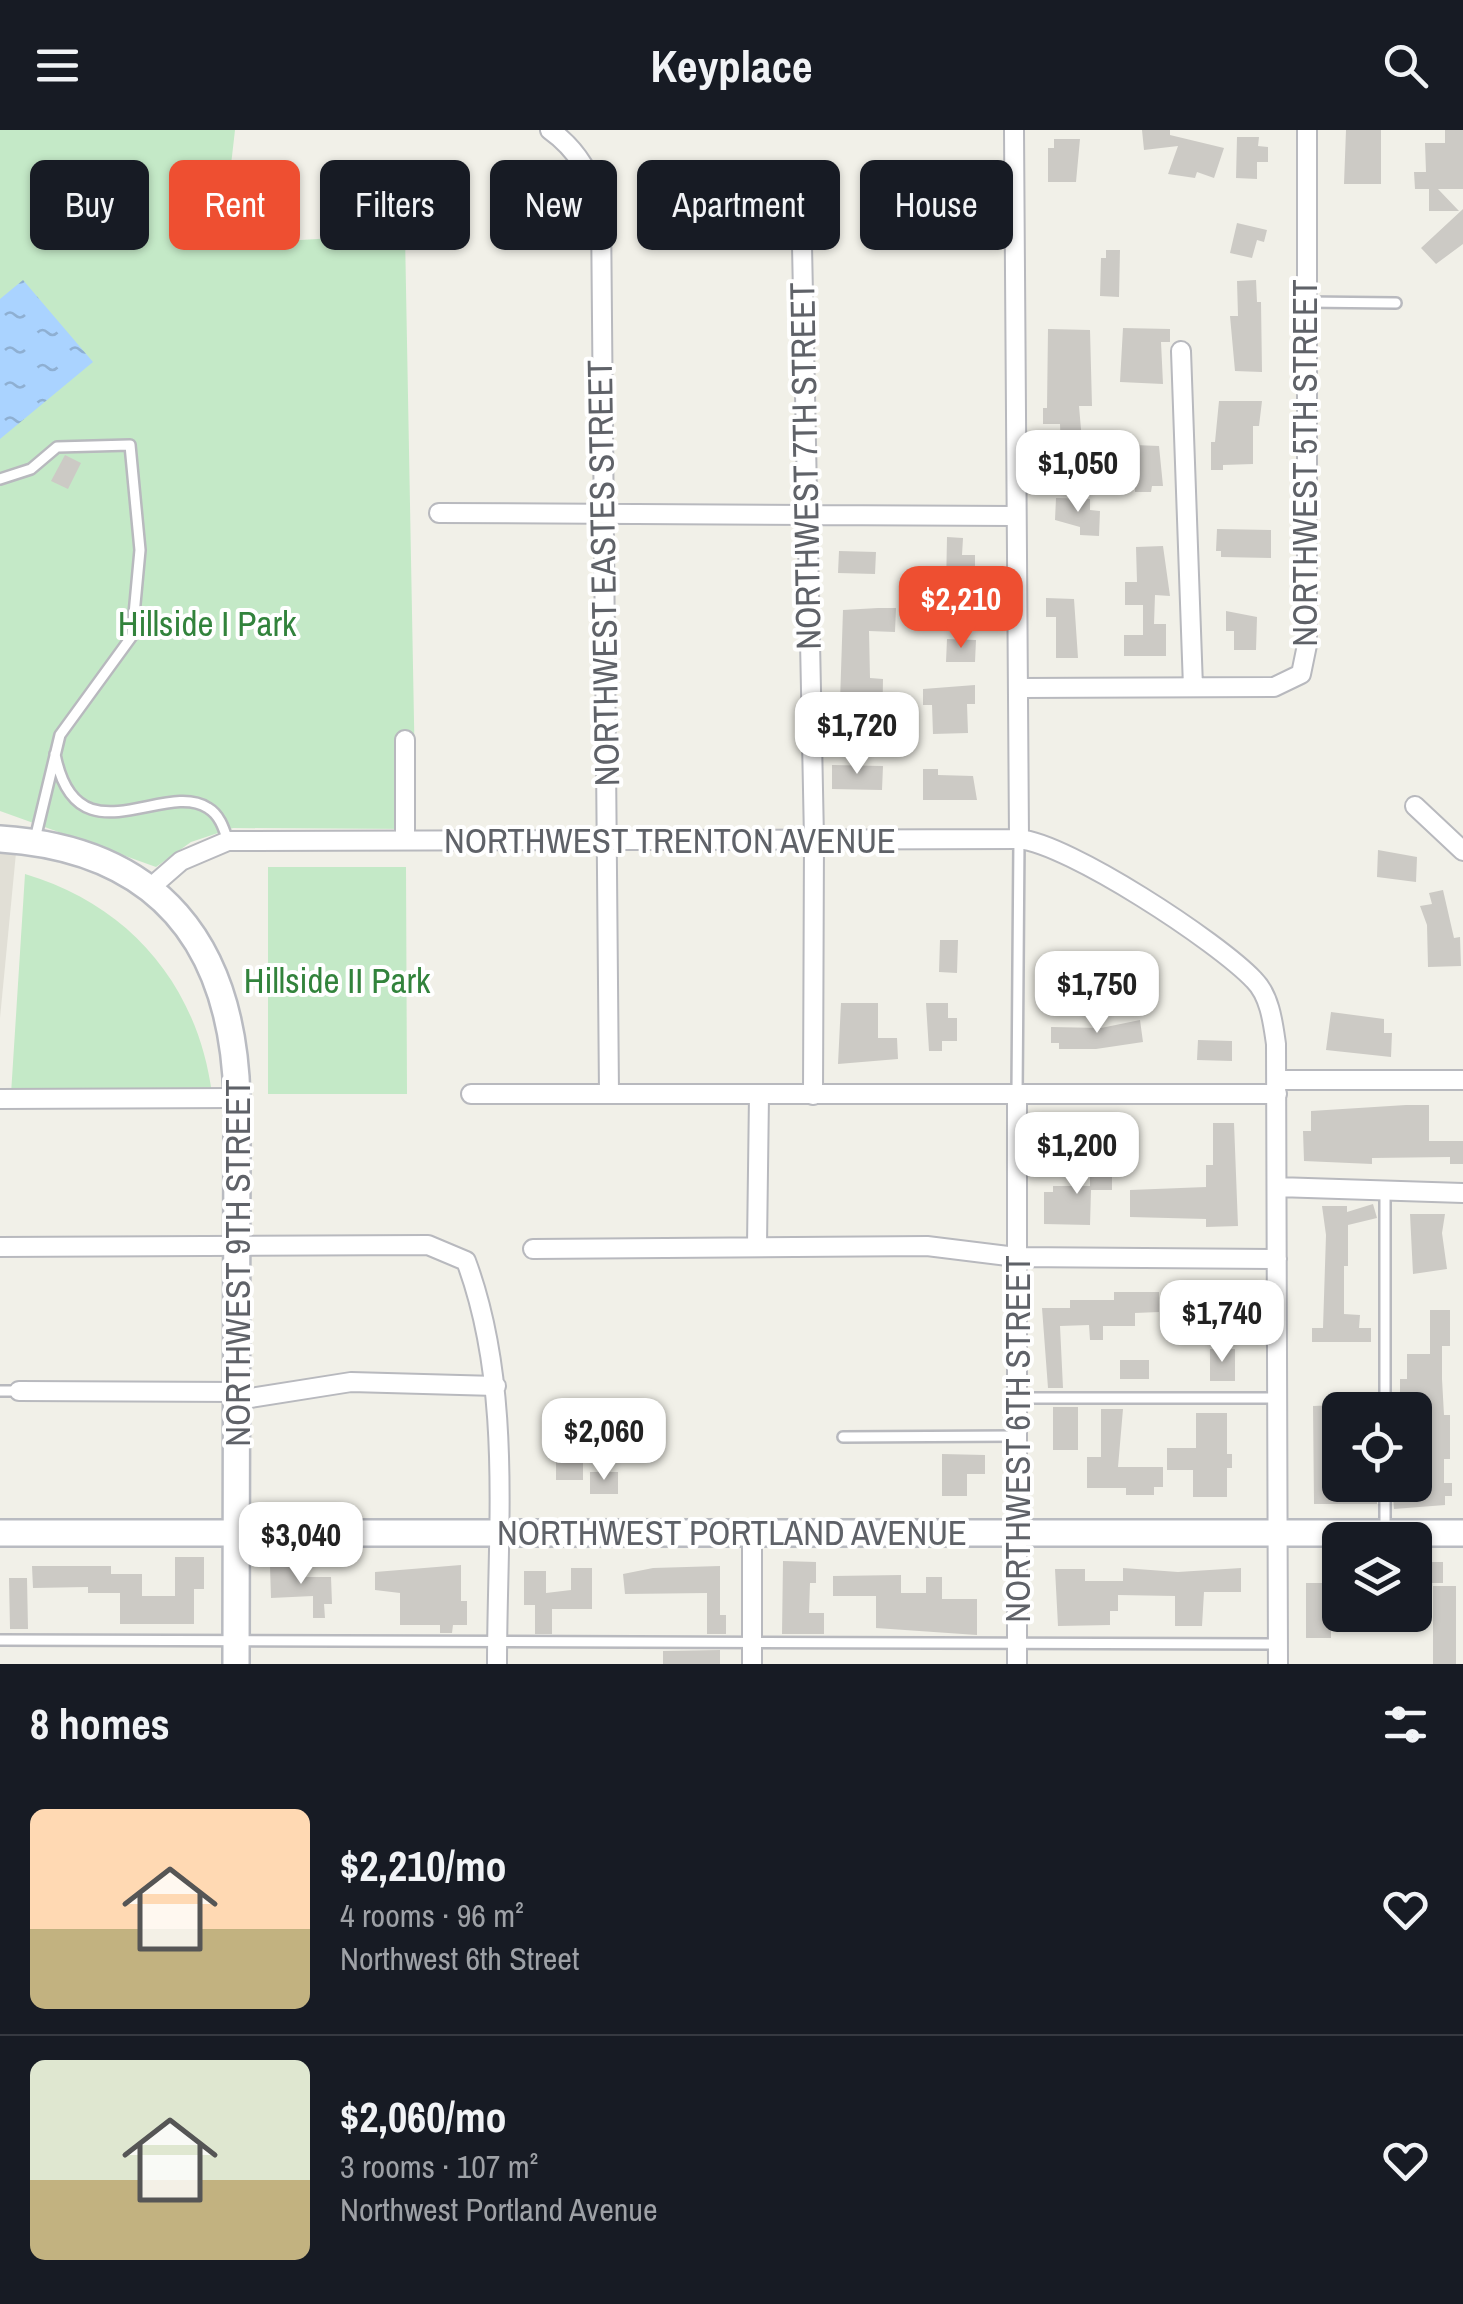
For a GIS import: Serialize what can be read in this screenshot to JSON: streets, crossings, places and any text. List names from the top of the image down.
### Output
{
  "streets": {
    "street": [
      "NORTHWEST 5TH STREET",
      "NORTHWEST 7TH STREET",
      "NORTHWEST EASTES STREET",
      "NORTHWEST TRENTON AVENUE",
      "NORTHWEST 9TH STREET",
      "NORTHWEST 6TH STREET",
      "NORTHWEST PORTLAND AVENUE"
    ]
  },
  "crossings": [
    ["NORTHWEST 7TH STREET", "NORTHWEST TRENTON AVENUE"],
    ["NORTHWEST EASTES STREET", "NORTHWEST TRENTON AVENUE"],
    ["NORTHWEST TRENTON AVENUE", "NORTHWEST 9TH STREET"],
    ["NORTHWEST 9TH STREET", "NORTHWEST PORTLAND AVENUE"],
    ["NORTHWEST 6TH STREET", "NORTHWEST PORTLAND AVENUE"]
  ],
  "parks": ["Hillside I Park", "Hillside II Park"],
  "page": {
    "header": "Keyplace",
    "chip": [
      "Buy",
      "Rent",
      "Filters",
      "New",
      "Apartment",
      "House"
    ],
    "price": [
      "$1,050",
      "$2,210",
      "$1,720",
      "$1,750",
      "$1,200",
      "$1,740",
      "$2,060",
      "$3,040"
    ],
    "heading": "8 homes",
    "list": [
      {
        "name": "$2,210/mo",
        "note": "4 rooms · 96 m² · Northwest 6th Street"
      },
      {
        "name": "$2,060/mo",
        "note": "3 rooms · 107 m² · Northwest Portland Avenue"
      }
    ]
  }
}
